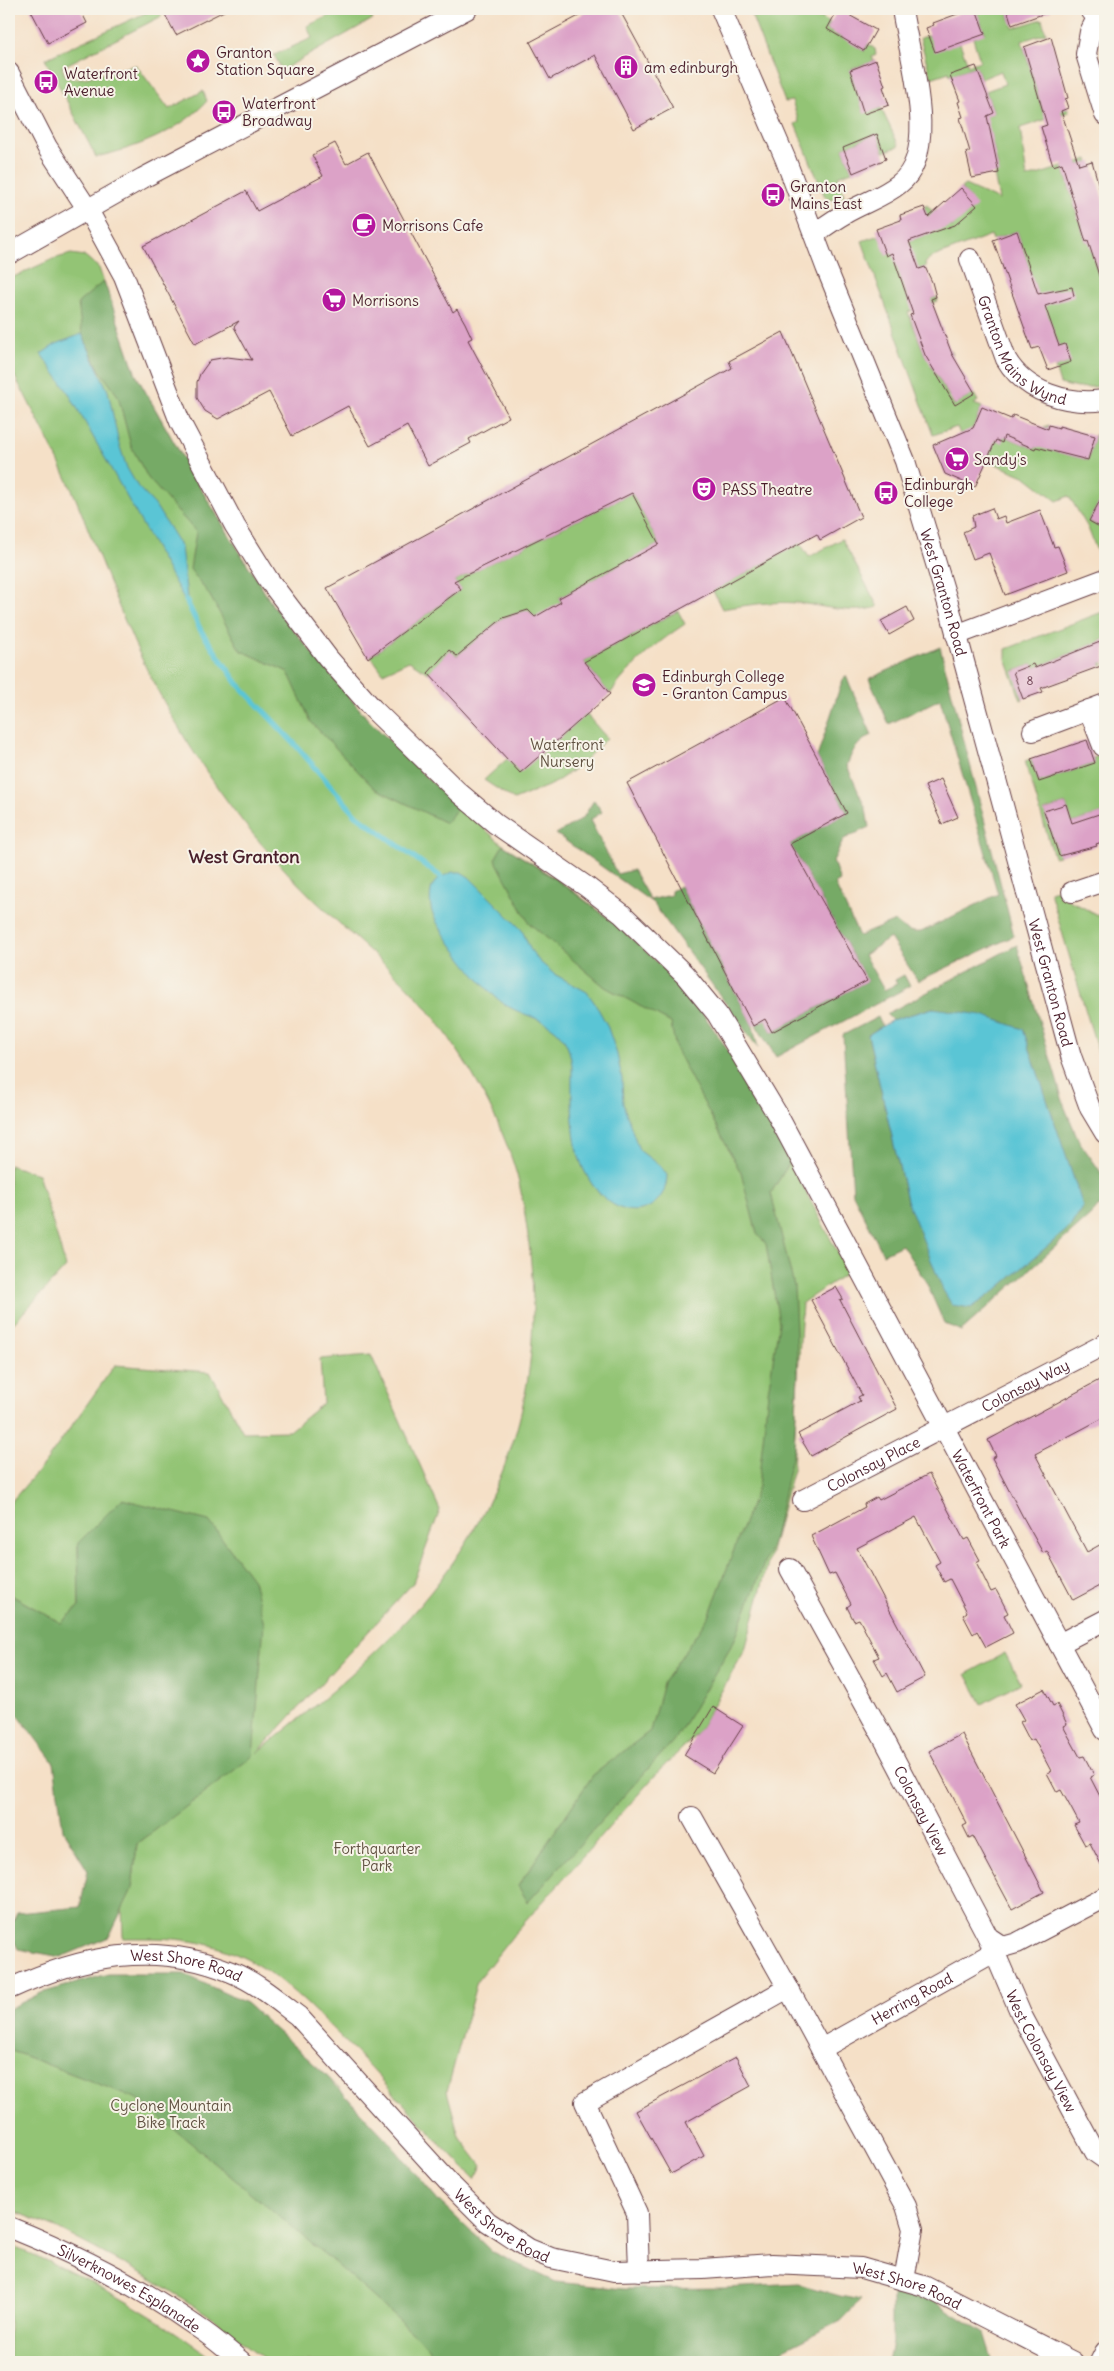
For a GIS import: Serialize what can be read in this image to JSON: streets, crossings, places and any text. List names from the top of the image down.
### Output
{
  "streets": {
    "street": [
      "Granton Mains Wynd",
      "West Granton Road",
      "Colonsay Way",
      "Colonsay Place",
      "Waterfront Park",
      "Colonsay View",
      "West Shore Road",
      "Herring Road",
      "West Colonsay View",
      "Silverknowes Esplanade"
    ]
  },
  "crossings": [
    ["Colonsay Way", "Colonsay Place"],
    ["Colonsay Way", "Waterfront Park"],
    ["Colonsay Place", "Waterfront Park"],
    ["Colonsay View", "Herring Road"],
    ["Colonsay View", "West Colonsay View"],
    ["Herring Road", "West Colonsay View"]
  ],
  "districts": ["West Granton"],
  "parks": ["Waterfront Nursery", "Forthquarter Park", "Cyclone Mountain Bike Track"],
  "places": {
    "place": ["Granton Station Square"],
    "building": ["am edinburgh"],
    "bus stop": [
      "Waterfront Avenue",
      "Waterfront Broadway",
      "Granton Mains East",
      "Edinburgh College"
    ],
    "cafe": ["Morrisons Cafe"],
    "supermarket": ["Morrisons", "Sandy's"],
    "theatre": ["PASS Theatre"],
    "school or university": ["Edinburgh College - Granton Campus"]
  },
  "house_numbers": ["8"]
}
